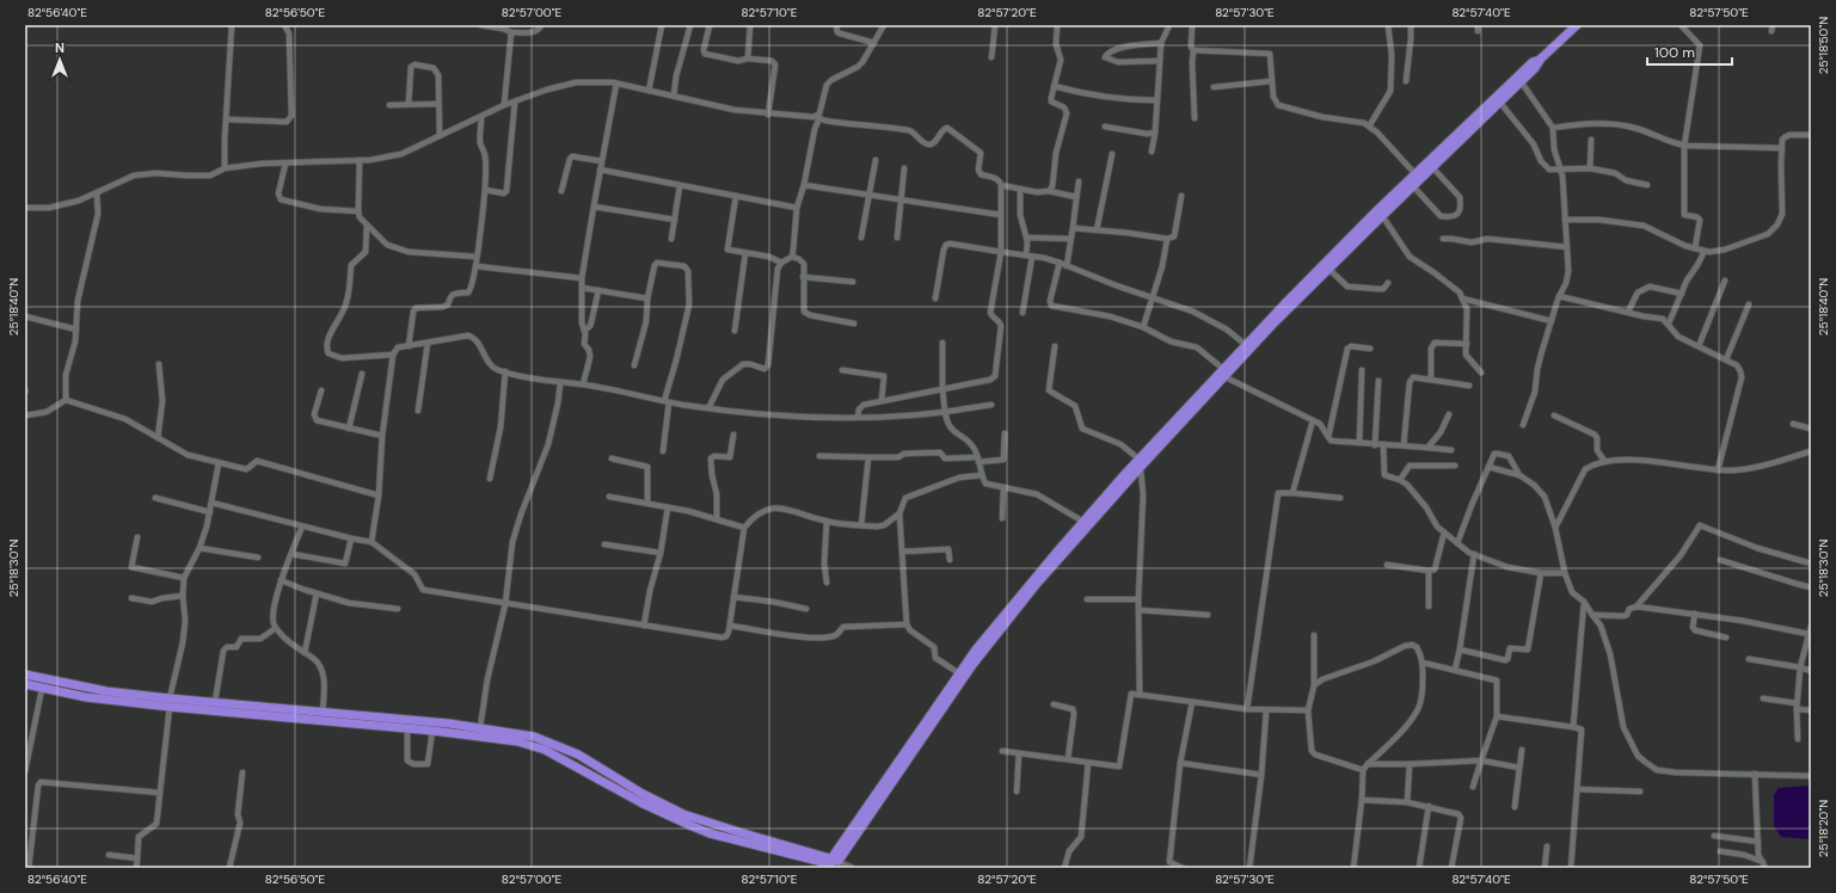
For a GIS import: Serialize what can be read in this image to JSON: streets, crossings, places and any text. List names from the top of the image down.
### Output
{
  "scale_bar": "100 m",
  "north": "top",
  "coordinates": [
    "82°56'40\"E",
    "82°56'50\"E",
    "82°57'00\"E",
    "82°57'10\"E",
    "82°57'20\"E",
    "82°57'30\"E",
    "82°57'40\"E",
    "82°57'50\"E",
    "25°18'50\"N",
    "25°18'40\"N",
    "25°18'30\"N",
    "25°18'20\"N"
  ]
}
